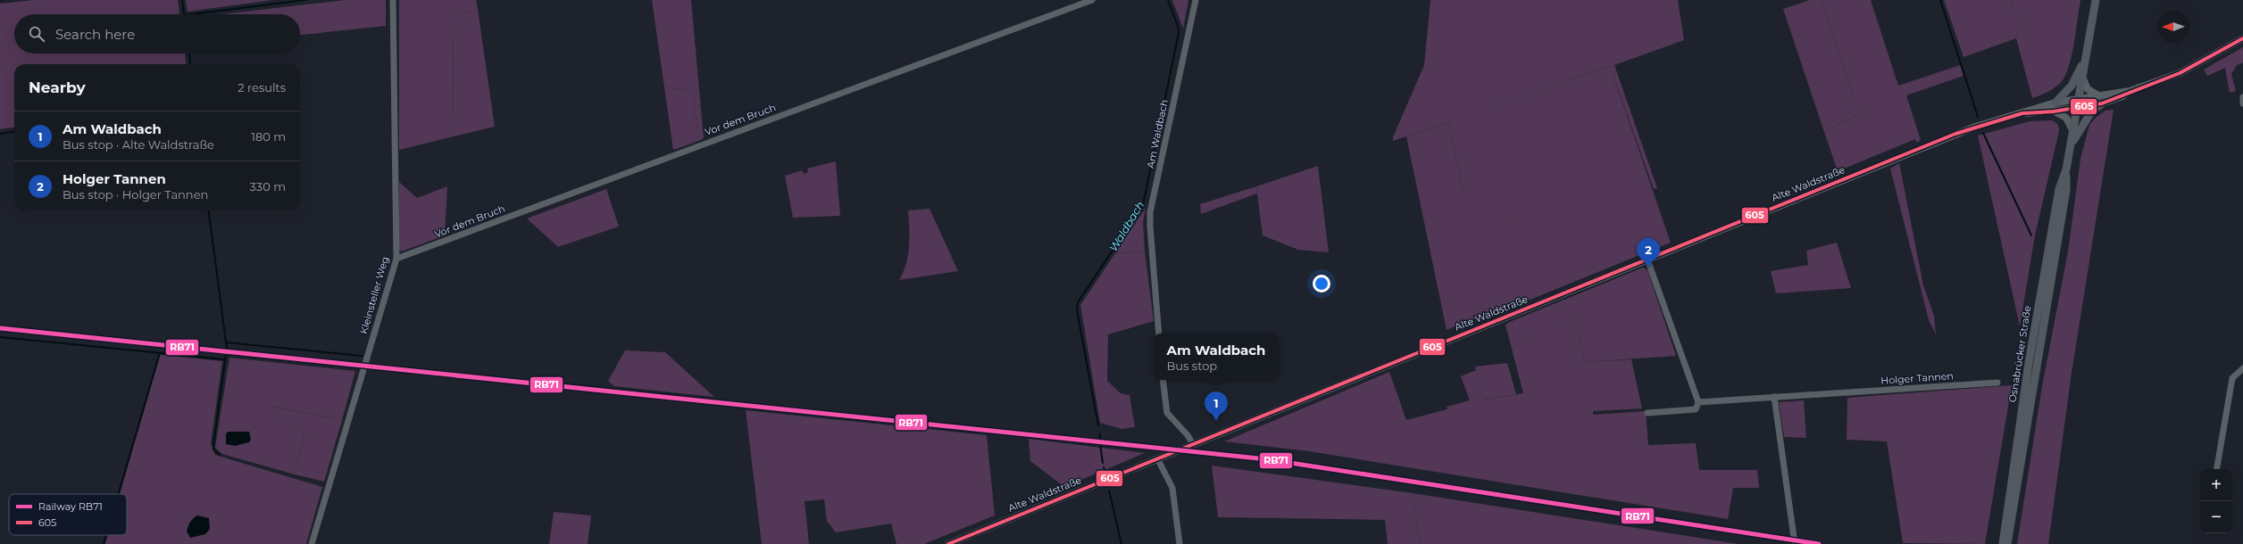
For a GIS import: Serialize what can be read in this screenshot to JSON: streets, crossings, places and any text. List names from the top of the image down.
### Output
{
  "streets": {
    "main road": ["Osnabrücker Straße"],
    "street": [
      "Vor dem Bruch",
      "Am Waldbach",
      "Alte Waldstraße",
      "Kleinsteller Weg",
      "Holger Tannen"
    ]
  },
  "crossings": [
    ["Vor dem Bruch", "Kleinsteller Weg"],
    ["Alte Waldstraße", "Osnabrücker Straße"]
  ],
  "water": ["Waldbach"],
  "lines": ["transit line 605", "rail line RB71"],
  "legend": ["Railway RB71", "605"],
  "north": "left",
  "page": {
    "search": "Search here",
    "heading": ["Nearby", "2 results"],
    "list": [
      {
        "mark": "1",
        "name": "Am Waldbach",
        "note": "Bus stop · Alte Waldstraße",
        "value": "180 m"
      },
      {
        "mark": "2",
        "name": "Holger Tannen",
        "note": "Bus stop · Holger Tannen",
        "value": "330 m"
      }
    ],
    "pins": ["2", "1"],
    "popup": ["Am Waldbach", "Bus stop"],
    "map_buttons": ["+", "−"]
  }
}
